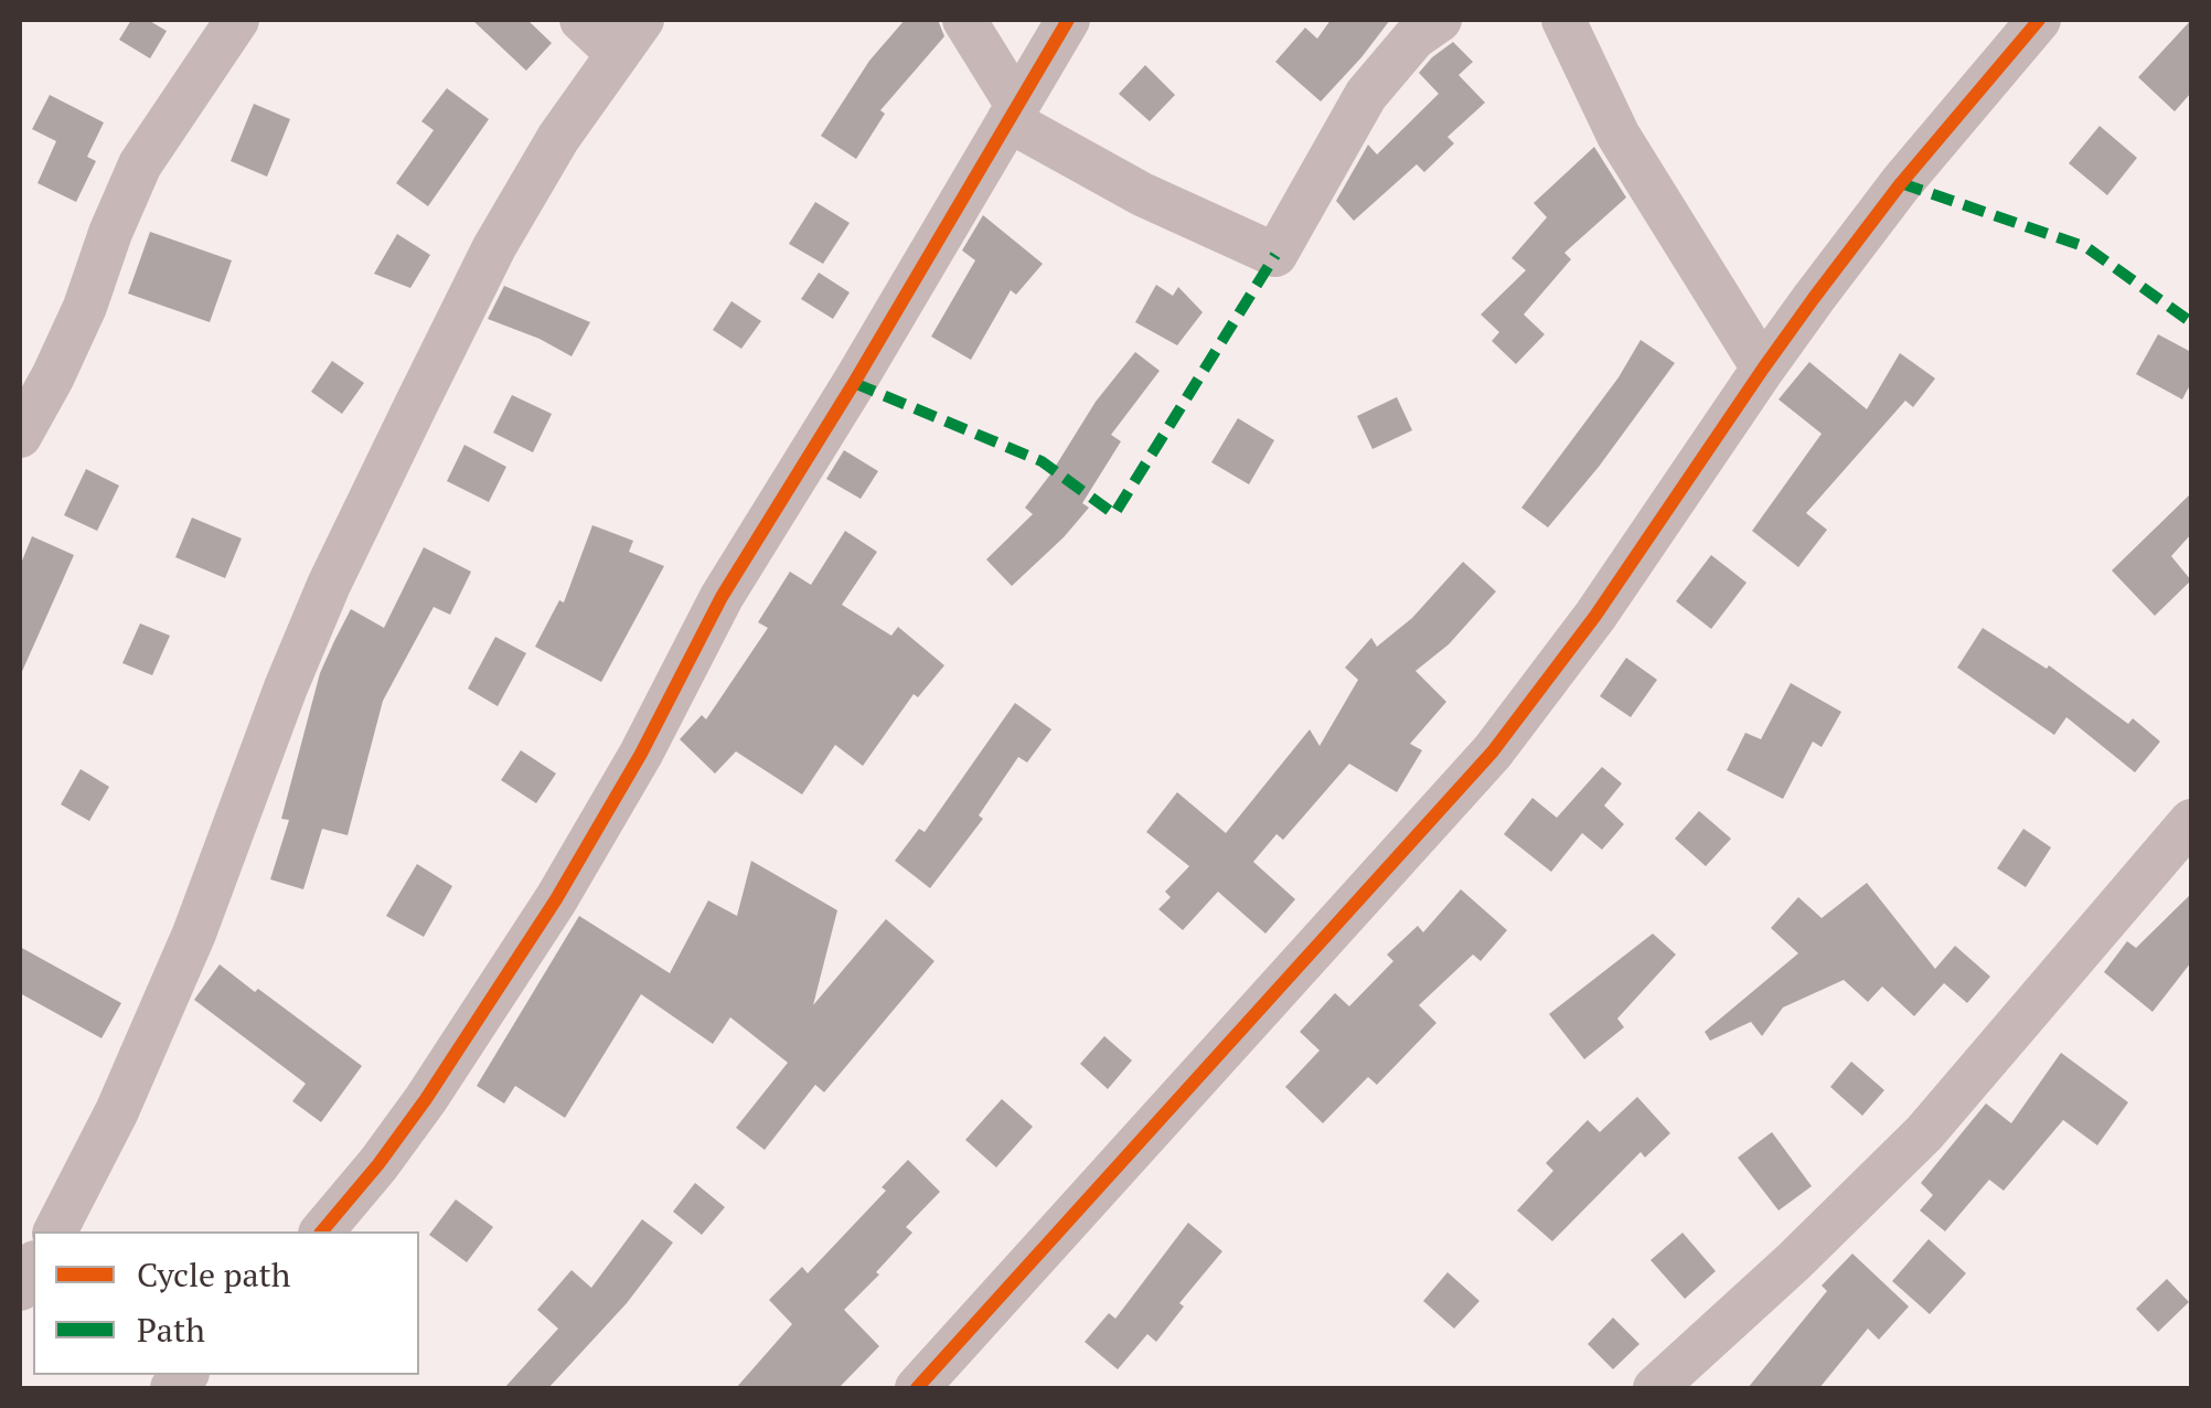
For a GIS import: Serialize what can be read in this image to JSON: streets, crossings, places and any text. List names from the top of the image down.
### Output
{
  "legend": ["Cycle path", "Path"]
}
